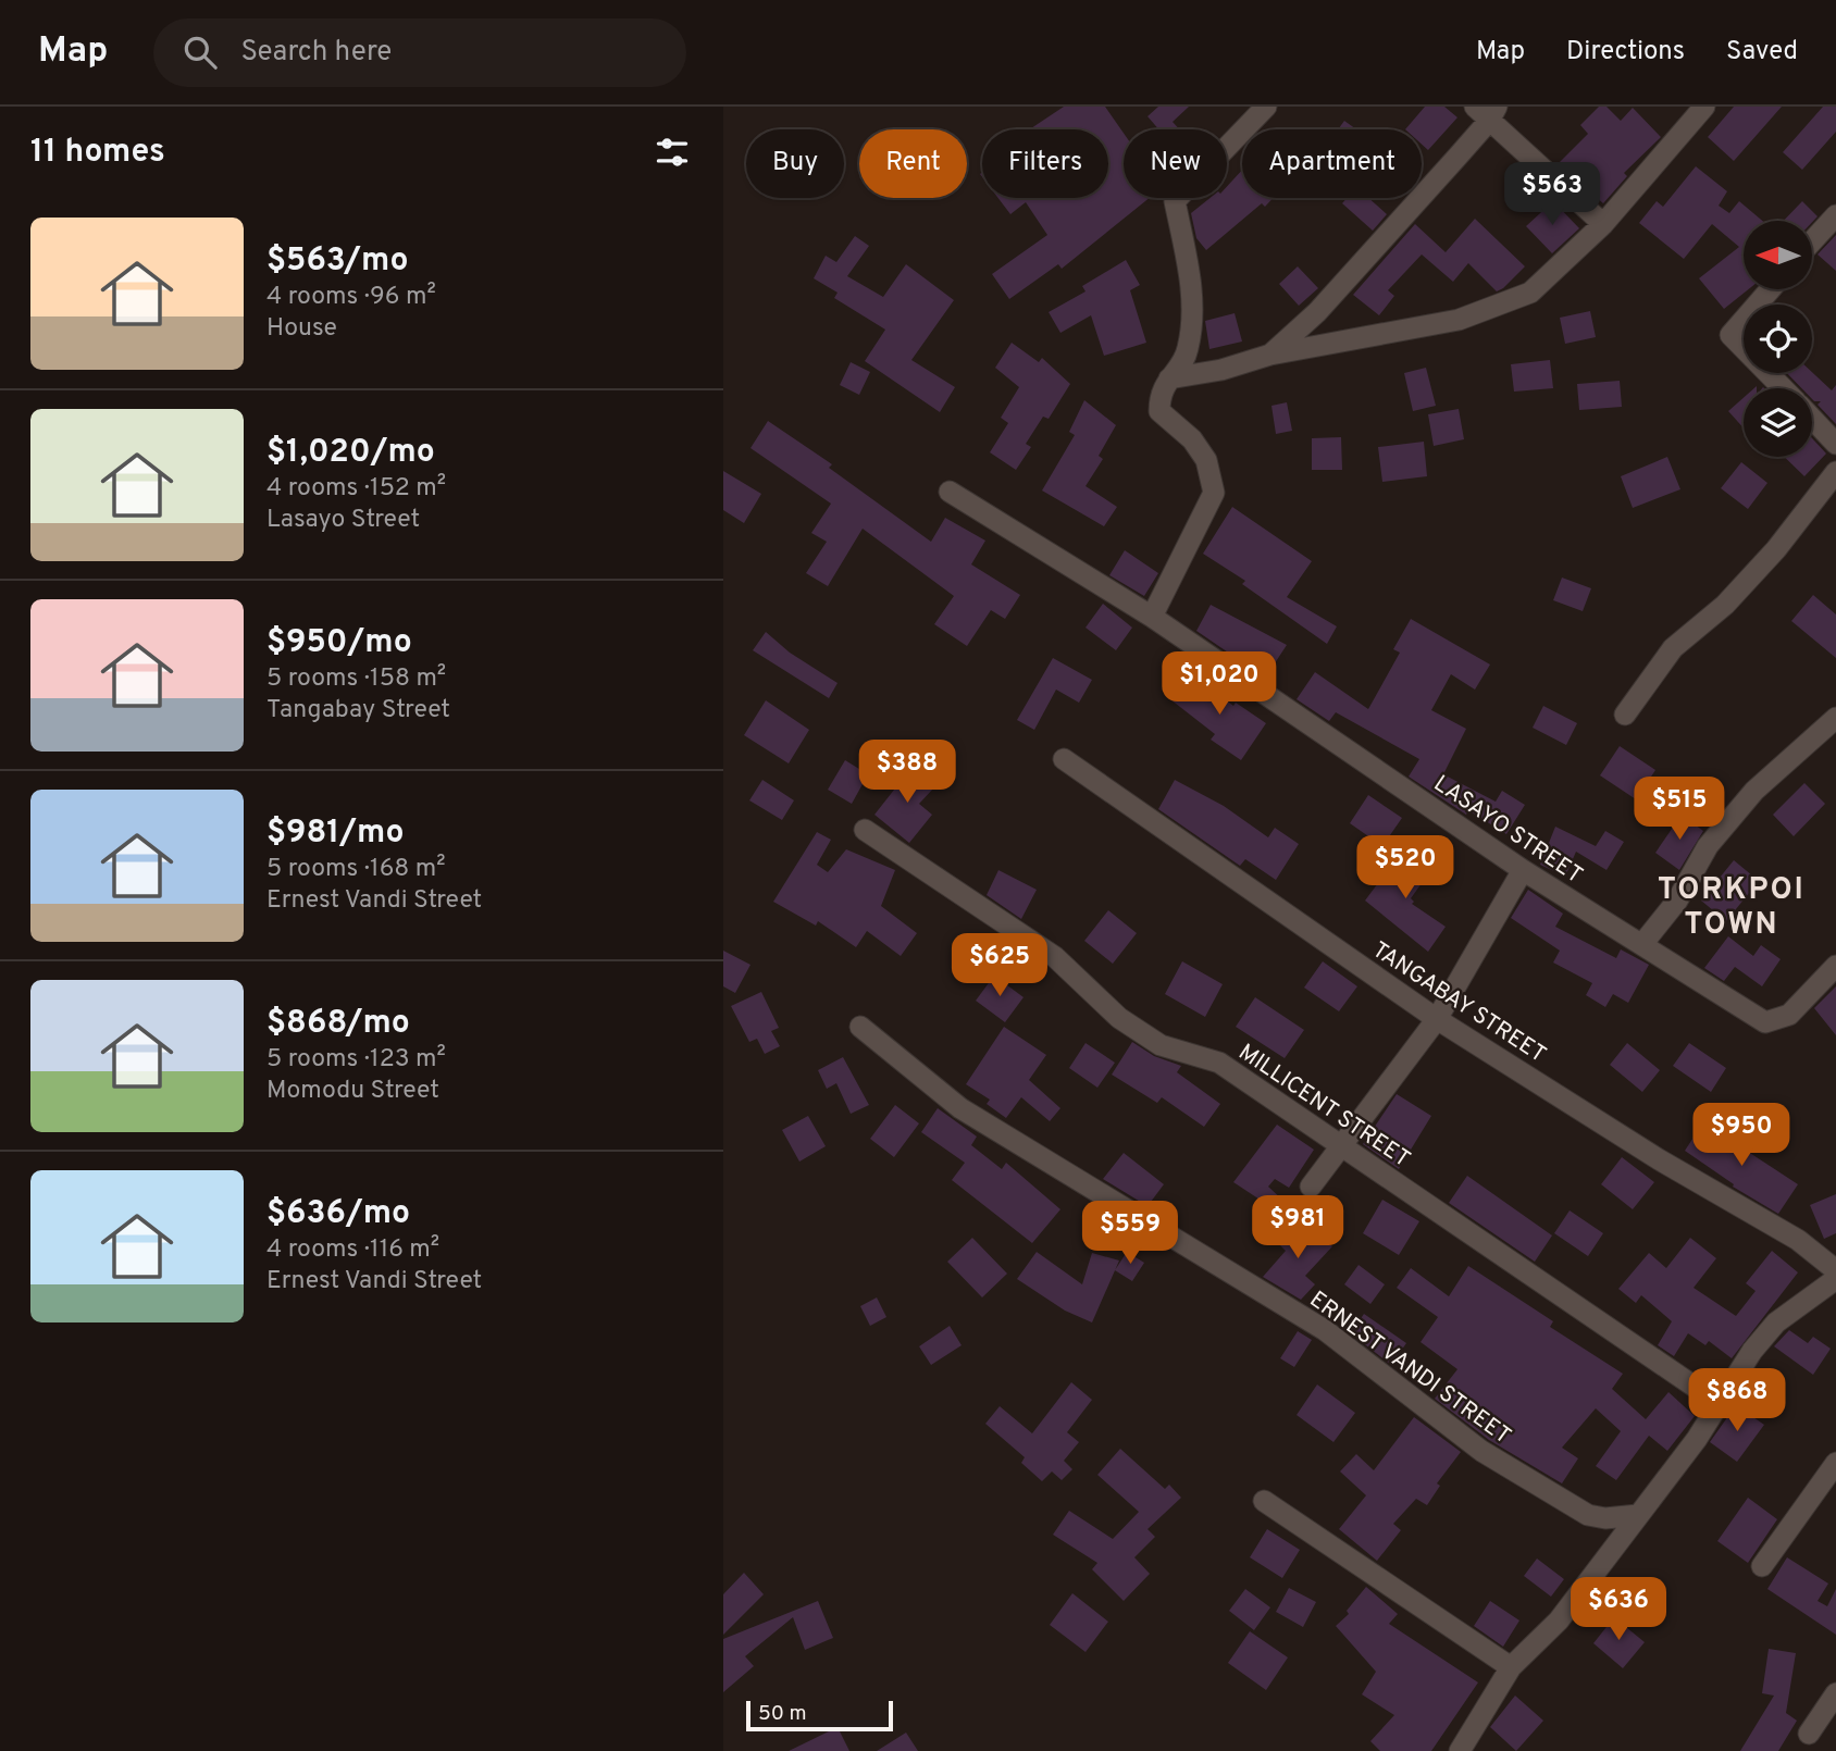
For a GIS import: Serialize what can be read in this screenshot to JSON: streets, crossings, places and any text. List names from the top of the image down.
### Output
{
  "streets": {
    "street": [
      "LASAYO STREET",
      "TANGABAY STREET",
      "MILLICENT STREET",
      "ERNEST VANDI STREET"
    ]
  },
  "districts": ["TORKPOI TOWN"],
  "scale_bar": "50 m",
  "north": "left",
  "page": {
    "header": "Map",
    "search": "Search here",
    "nav": ["Map", "Directions", "Saved"],
    "heading": "11 homes",
    "chip": [
      "Buy",
      "Rent",
      "Filters",
      "New",
      "Apartment"
    ],
    "price": [
      "$563",
      "$1,020",
      "$388",
      "$515",
      "$520",
      "$625",
      "$950",
      "$981",
      "$559",
      "$868",
      "$636"
    ],
    "list": [
      {
        "name": "$563/mo",
        "note": "4 rooms · 96 m² · House"
      },
      {
        "name": "$1,020/mo",
        "note": "4 rooms · 152 m² · Lasayo Street"
      },
      {
        "name": "$950/mo",
        "note": "5 rooms · 158 m² · Tangabay Street"
      },
      {
        "name": "$981/mo",
        "note": "5 rooms · 168 m² · Ernest Vandi Street"
      },
      {
        "name": "$868/mo",
        "note": "5 rooms · 123 m² · Momodu Street"
      },
      {
        "name": "$636/mo",
        "note": "4 rooms · 116 m² · Ernest Vandi Street"
      }
    ],
    "scale": "50 m"
  }
}
